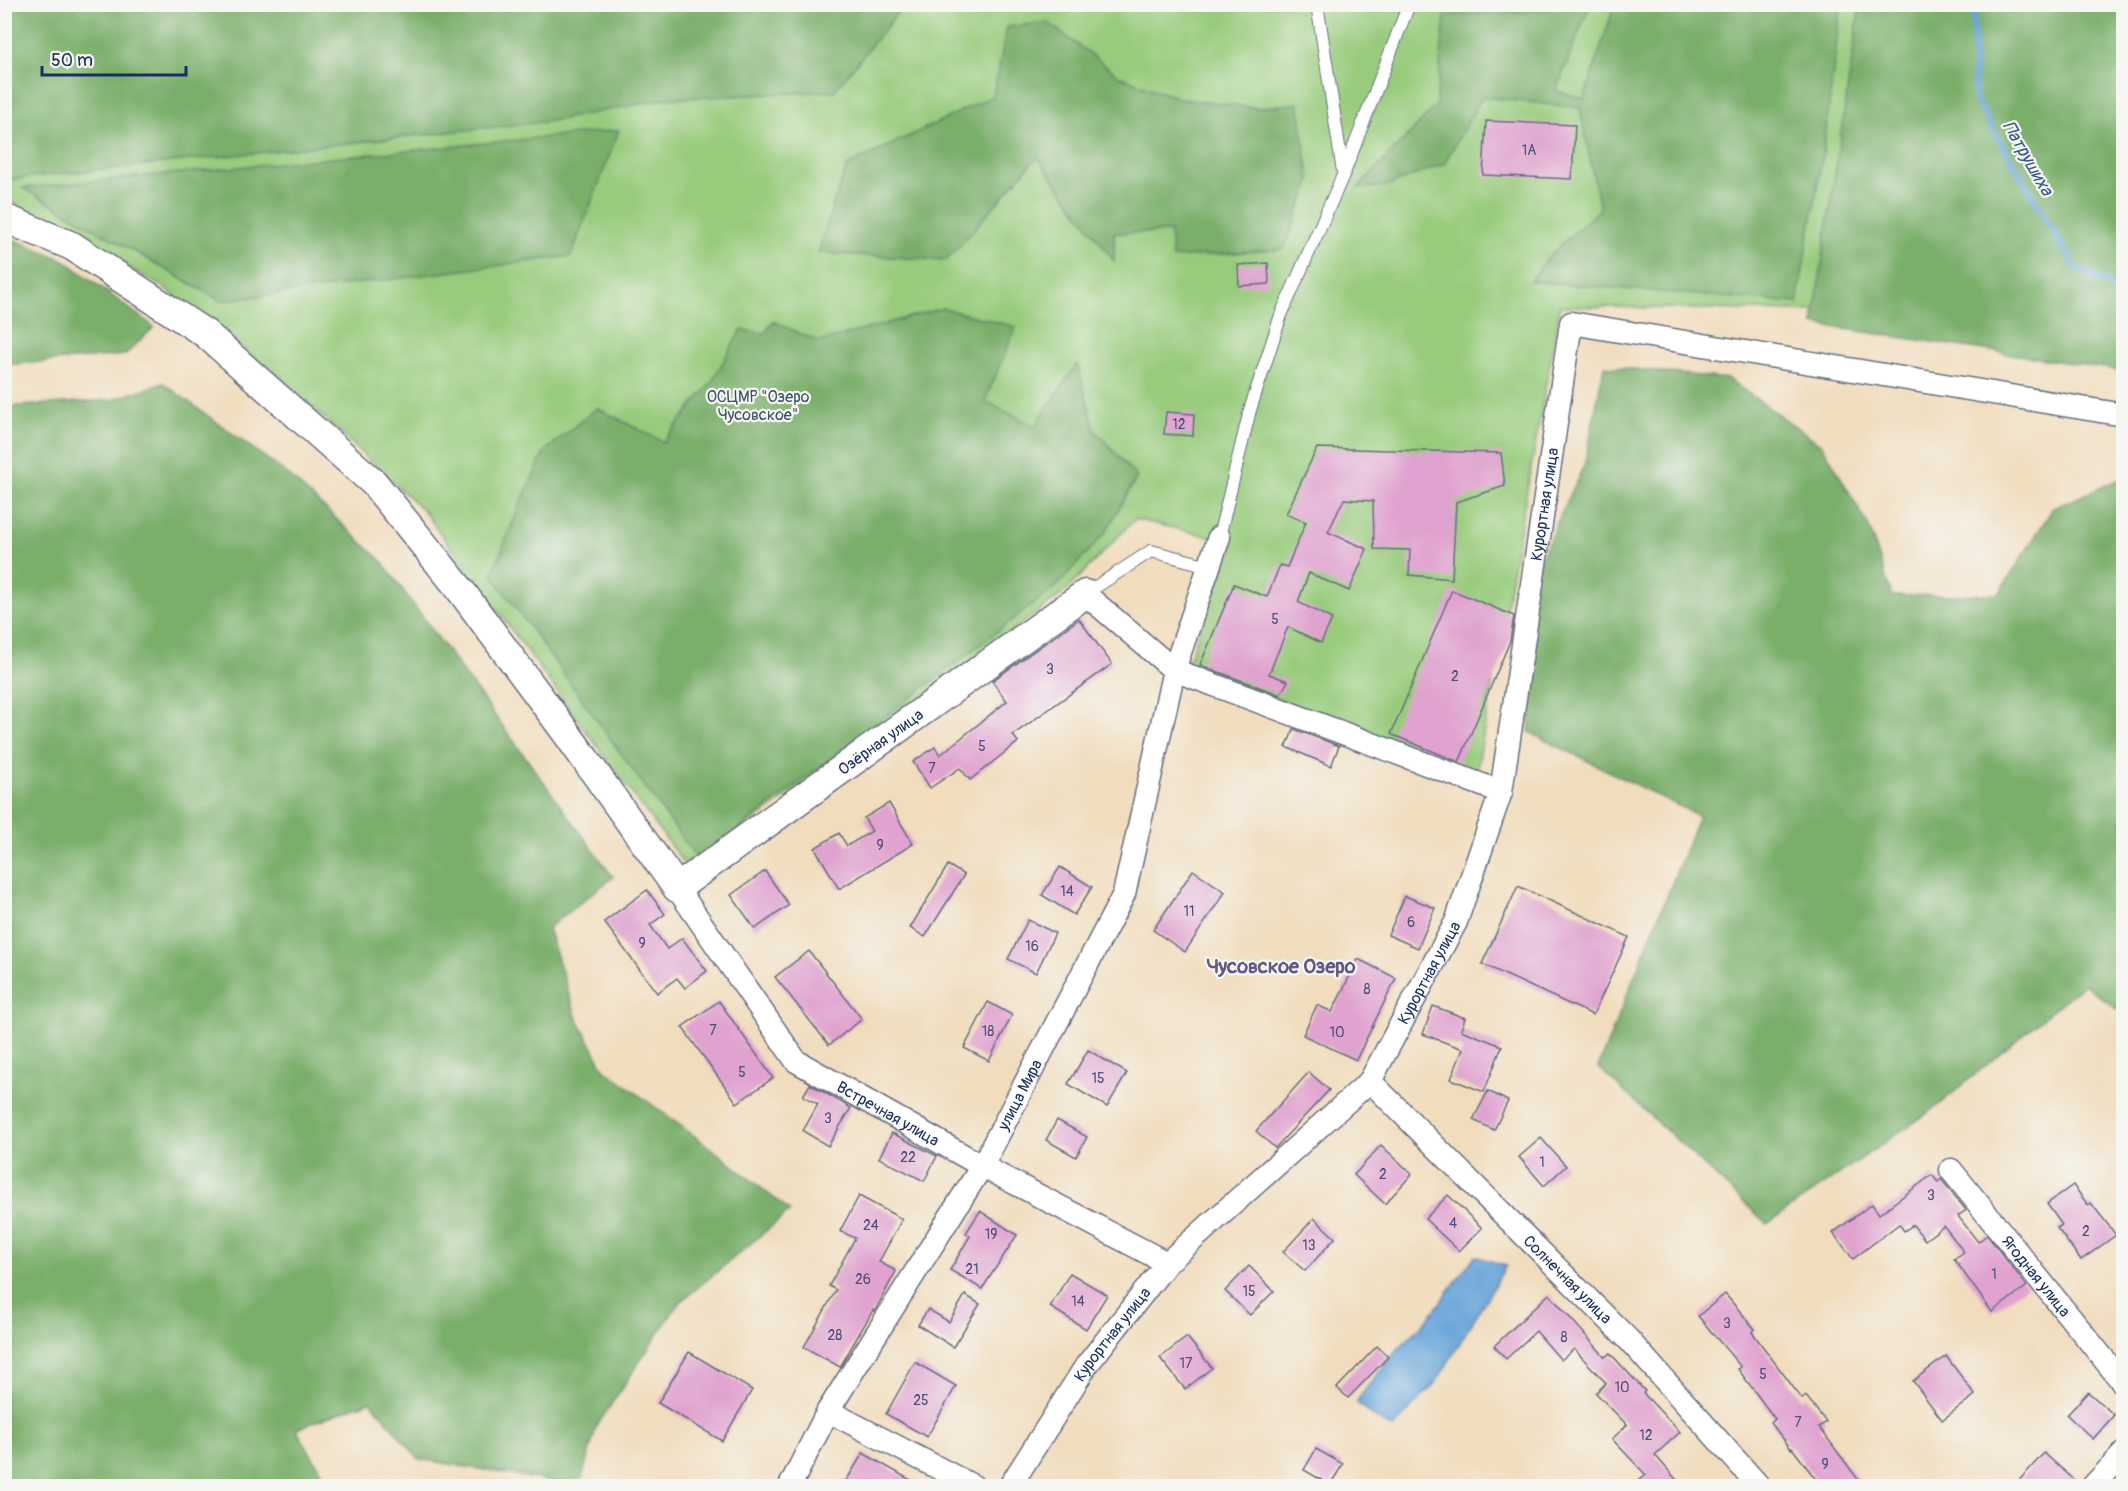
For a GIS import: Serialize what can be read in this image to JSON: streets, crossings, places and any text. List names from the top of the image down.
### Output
{
  "streets": {
    "street": [
      "Курортная улица",
      "Озёрная улица",
      "улица Мира",
      "Встречная улица",
      "Ягодная улица",
      "Солнечная улица"
    ]
  },
  "crossings": [
    ["Курортная улица", "Встречная улица"],
    ["Курортная улица", "Солнечная улица"],
    ["Озёрная улица", "Встречная улица"],
    ["улица Мира", "Встречная улица"]
  ],
  "districts": ["Чусовское Озеро"],
  "water": ["Патрушиха"],
  "parks": ["ОСЦМР \"Озеро Чусовское\""],
  "house_numbers": [
    "1А",
    "12",
    "5",
    "3",
    "2",
    "5",
    "7",
    "9",
    "14",
    "11",
    "6",
    "9",
    "16",
    "8",
    "7",
    "18",
    "10",
    "5",
    "15",
    "3",
    "22",
    "1",
    "2",
    "3",
    "4",
    "24",
    "2",
    "19",
    "13",
    "21",
    "1",
    "26",
    "15",
    "14",
    "3",
    "28",
    "8",
    "17",
    "5",
    "10",
    "25",
    "7",
    "12",
    "9"
  ],
  "scale_bar": "50 m"
}
